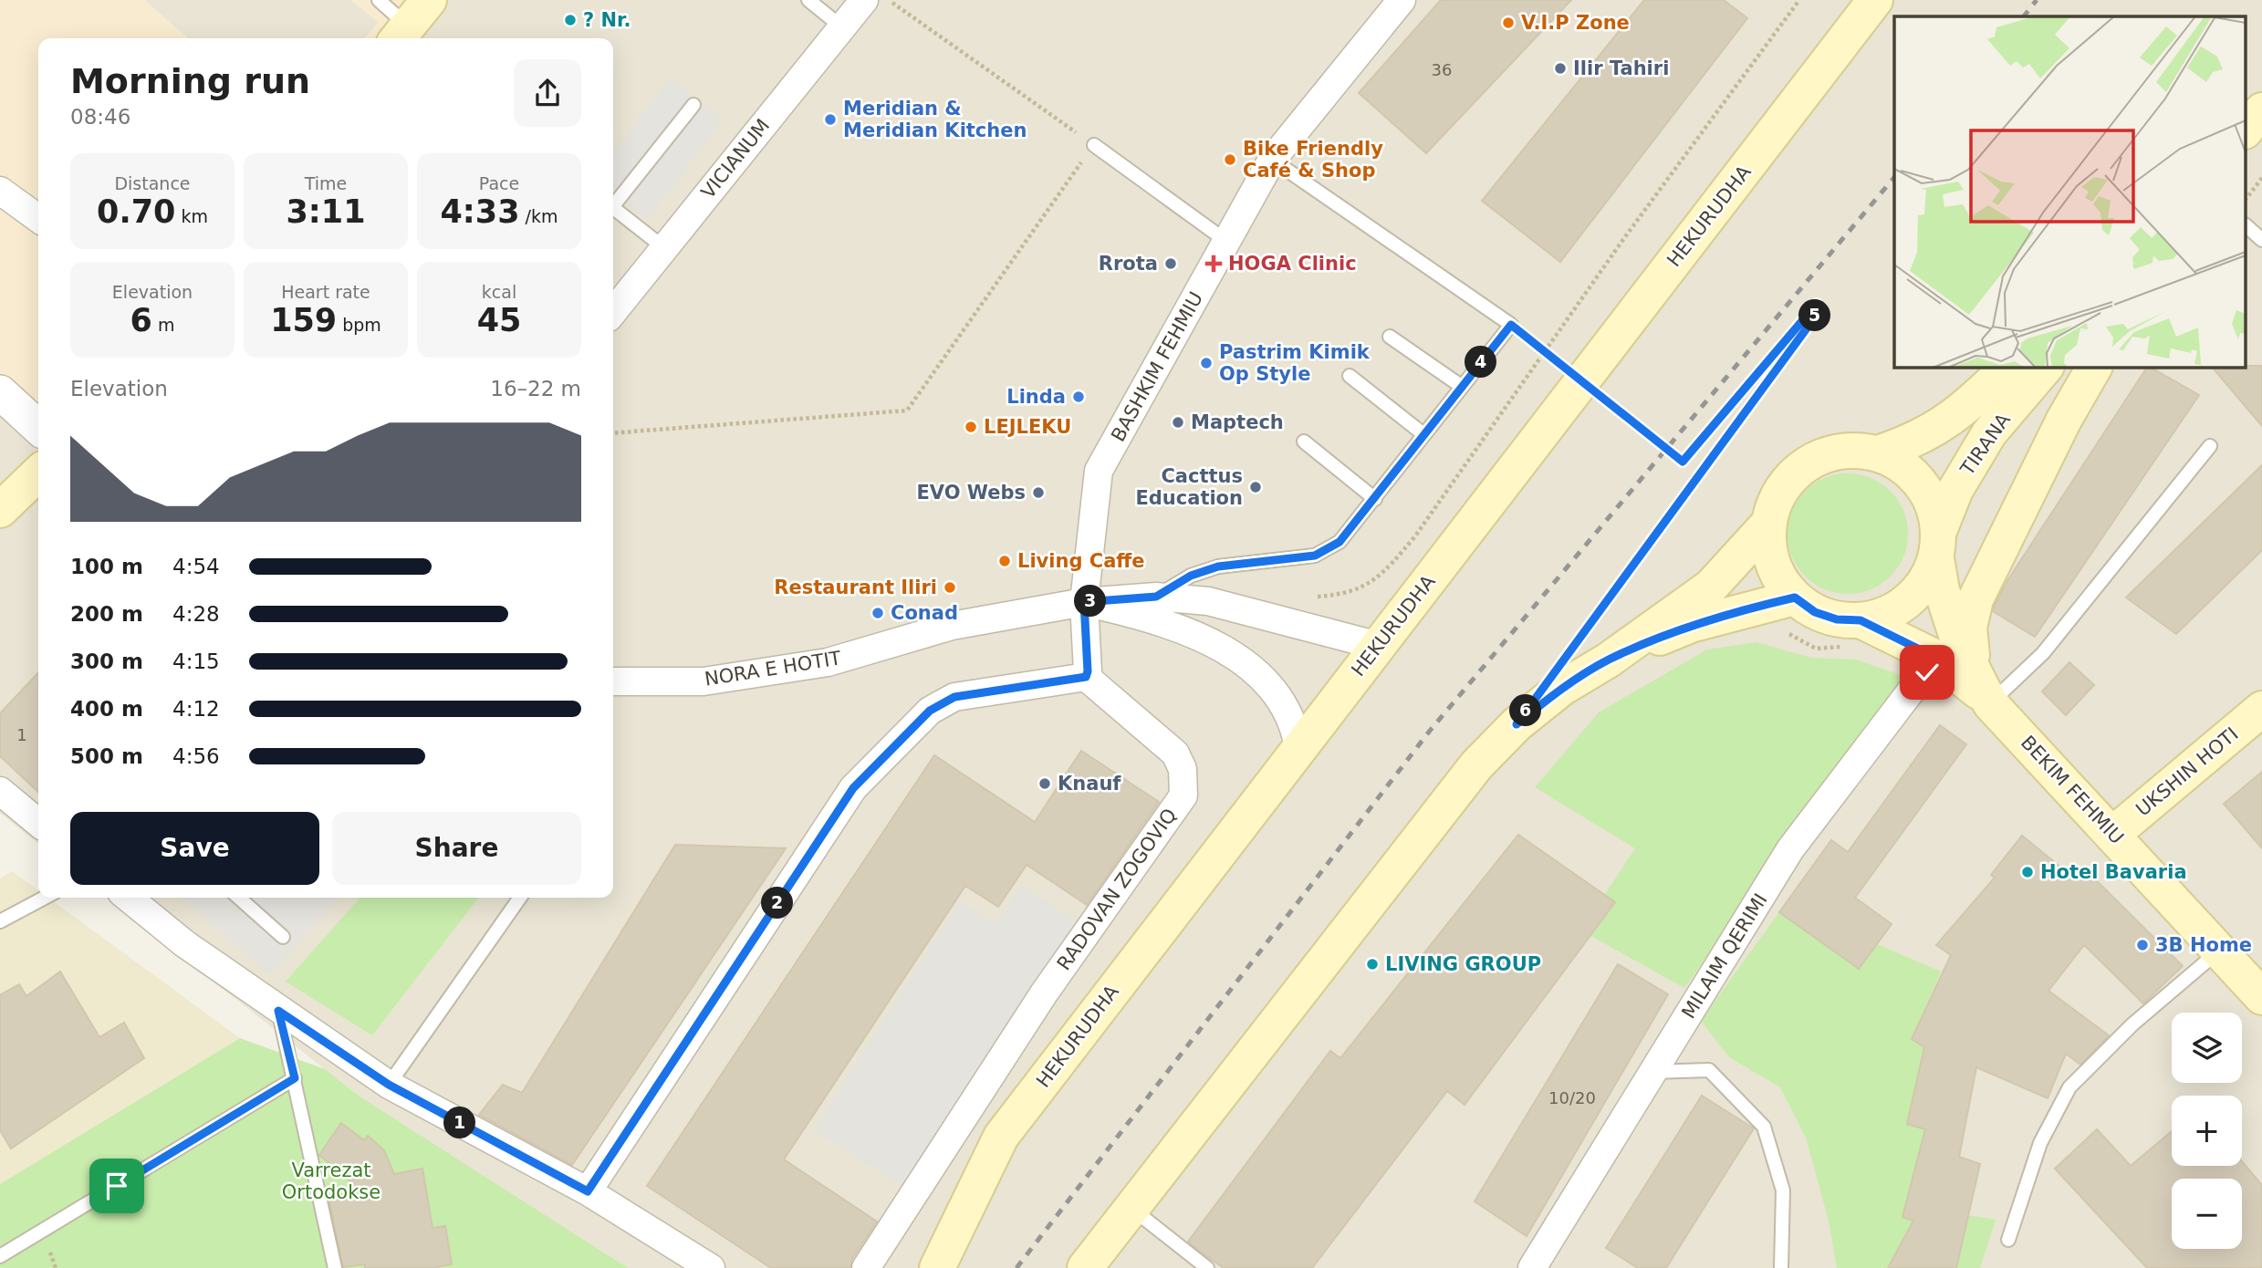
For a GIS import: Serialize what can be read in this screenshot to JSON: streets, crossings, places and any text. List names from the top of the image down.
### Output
{
  "streets": {
    "main road": [
      "HEKURUDHA",
      "TIRANA",
      "UKSHIN HOTI",
      "BEKIM FEHMIU"
    ],
    "street": [
      "VICIANUM",
      "BASHKIM FEHMIU",
      "NORA E HOTIT",
      "RADOVAN ZOGOVIQ",
      "MILAIM QERIMI"
    ]
  },
  "crossings": [
    ["HEKURUDHA", "NORA E HOTIT"],
    ["BASHKIM FEHMIU", "NORA E HOTIT"],
    ["BASHKIM FEHMIU", "RADOVAN ZOGOVIQ"],
    ["TIRANA", "BEKIM FEHMIU"],
    ["UKSHIN HOTI", "BEKIM FEHMIU"],
    ["BEKIM FEHMIU", "MILAIM QERIMI"]
  ],
  "parks": ["Varrezat Ortodokse"],
  "places": {
    "other": [
      "? Nr.",
      "V.I.P Zone",
      "Ilir Tahiri",
      "Meridian & Meridian Kitchen",
      "Bike Friendly Café & Shop",
      "Rrota",
      "Pastrim Kimik Op Style",
      "Linda",
      "Maptech",
      "LEJLEKU",
      "Cacttus Education",
      "EVO Webs",
      "Living Caffe",
      "Restaurant Iliri",
      "Conad",
      "Knauf",
      "Hotel Bavaria",
      "3B Home",
      "LIVING GROUP"
    ],
    "health": ["HOGA Clinic"]
  },
  "house_numbers": ["36", "1", "10/20"],
  "page": {
    "heading": ["Morning run", "08:46"],
    "stats": [
      ["Distance", "0.70 km"],
      ["Time", "3:11"],
      ["Pace", "4:33 /km"],
      ["Elevation", "6 m"],
      ["Heart rate", "159 bpm"],
      ["kcal", "45"]
    ],
    "pins": [
      "5",
      "4",
      "3",
      "6",
      "2",
      "1"
    ],
    "chart": ["Elevation", "16–22 m"],
    "list": [
      {
        "name": "100 m",
        "note": "4:54"
      },
      {
        "name": "200 m",
        "note": "4:28"
      },
      {
        "name": "300 m",
        "note": "4:15"
      },
      {
        "name": "400 m",
        "note": "4:12"
      },
      {
        "name": "500 m",
        "note": "4:56"
      }
    ],
    "buttons": ["Save", "Share"],
    "map_buttons": ["+", "−"]
  }
}
